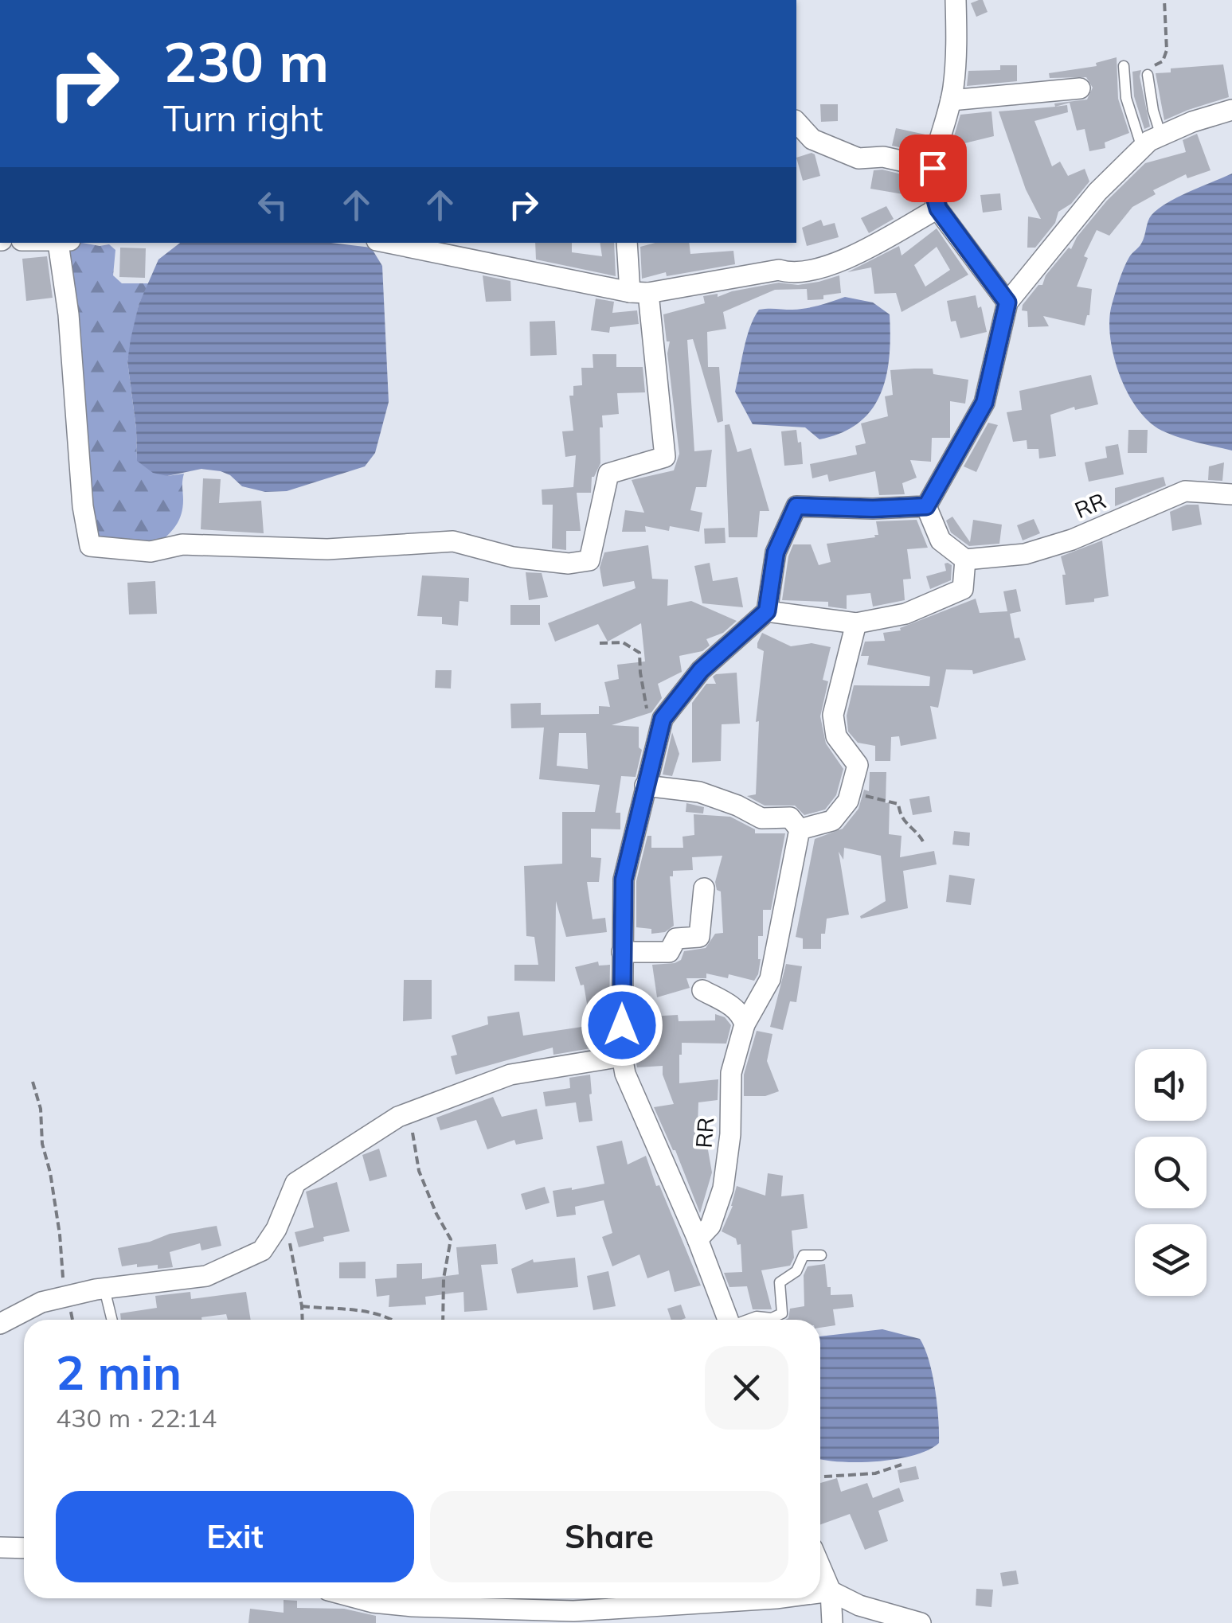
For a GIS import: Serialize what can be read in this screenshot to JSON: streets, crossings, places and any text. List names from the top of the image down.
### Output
{
  "streets": {
    "street": ["RR"]
  },
  "page": {
    "turn": ["230 m", "Turn right"],
    "heading": ["2 min", "430 m · 22:14"],
    "buttons": ["Exit", "Share"]
  }
}
